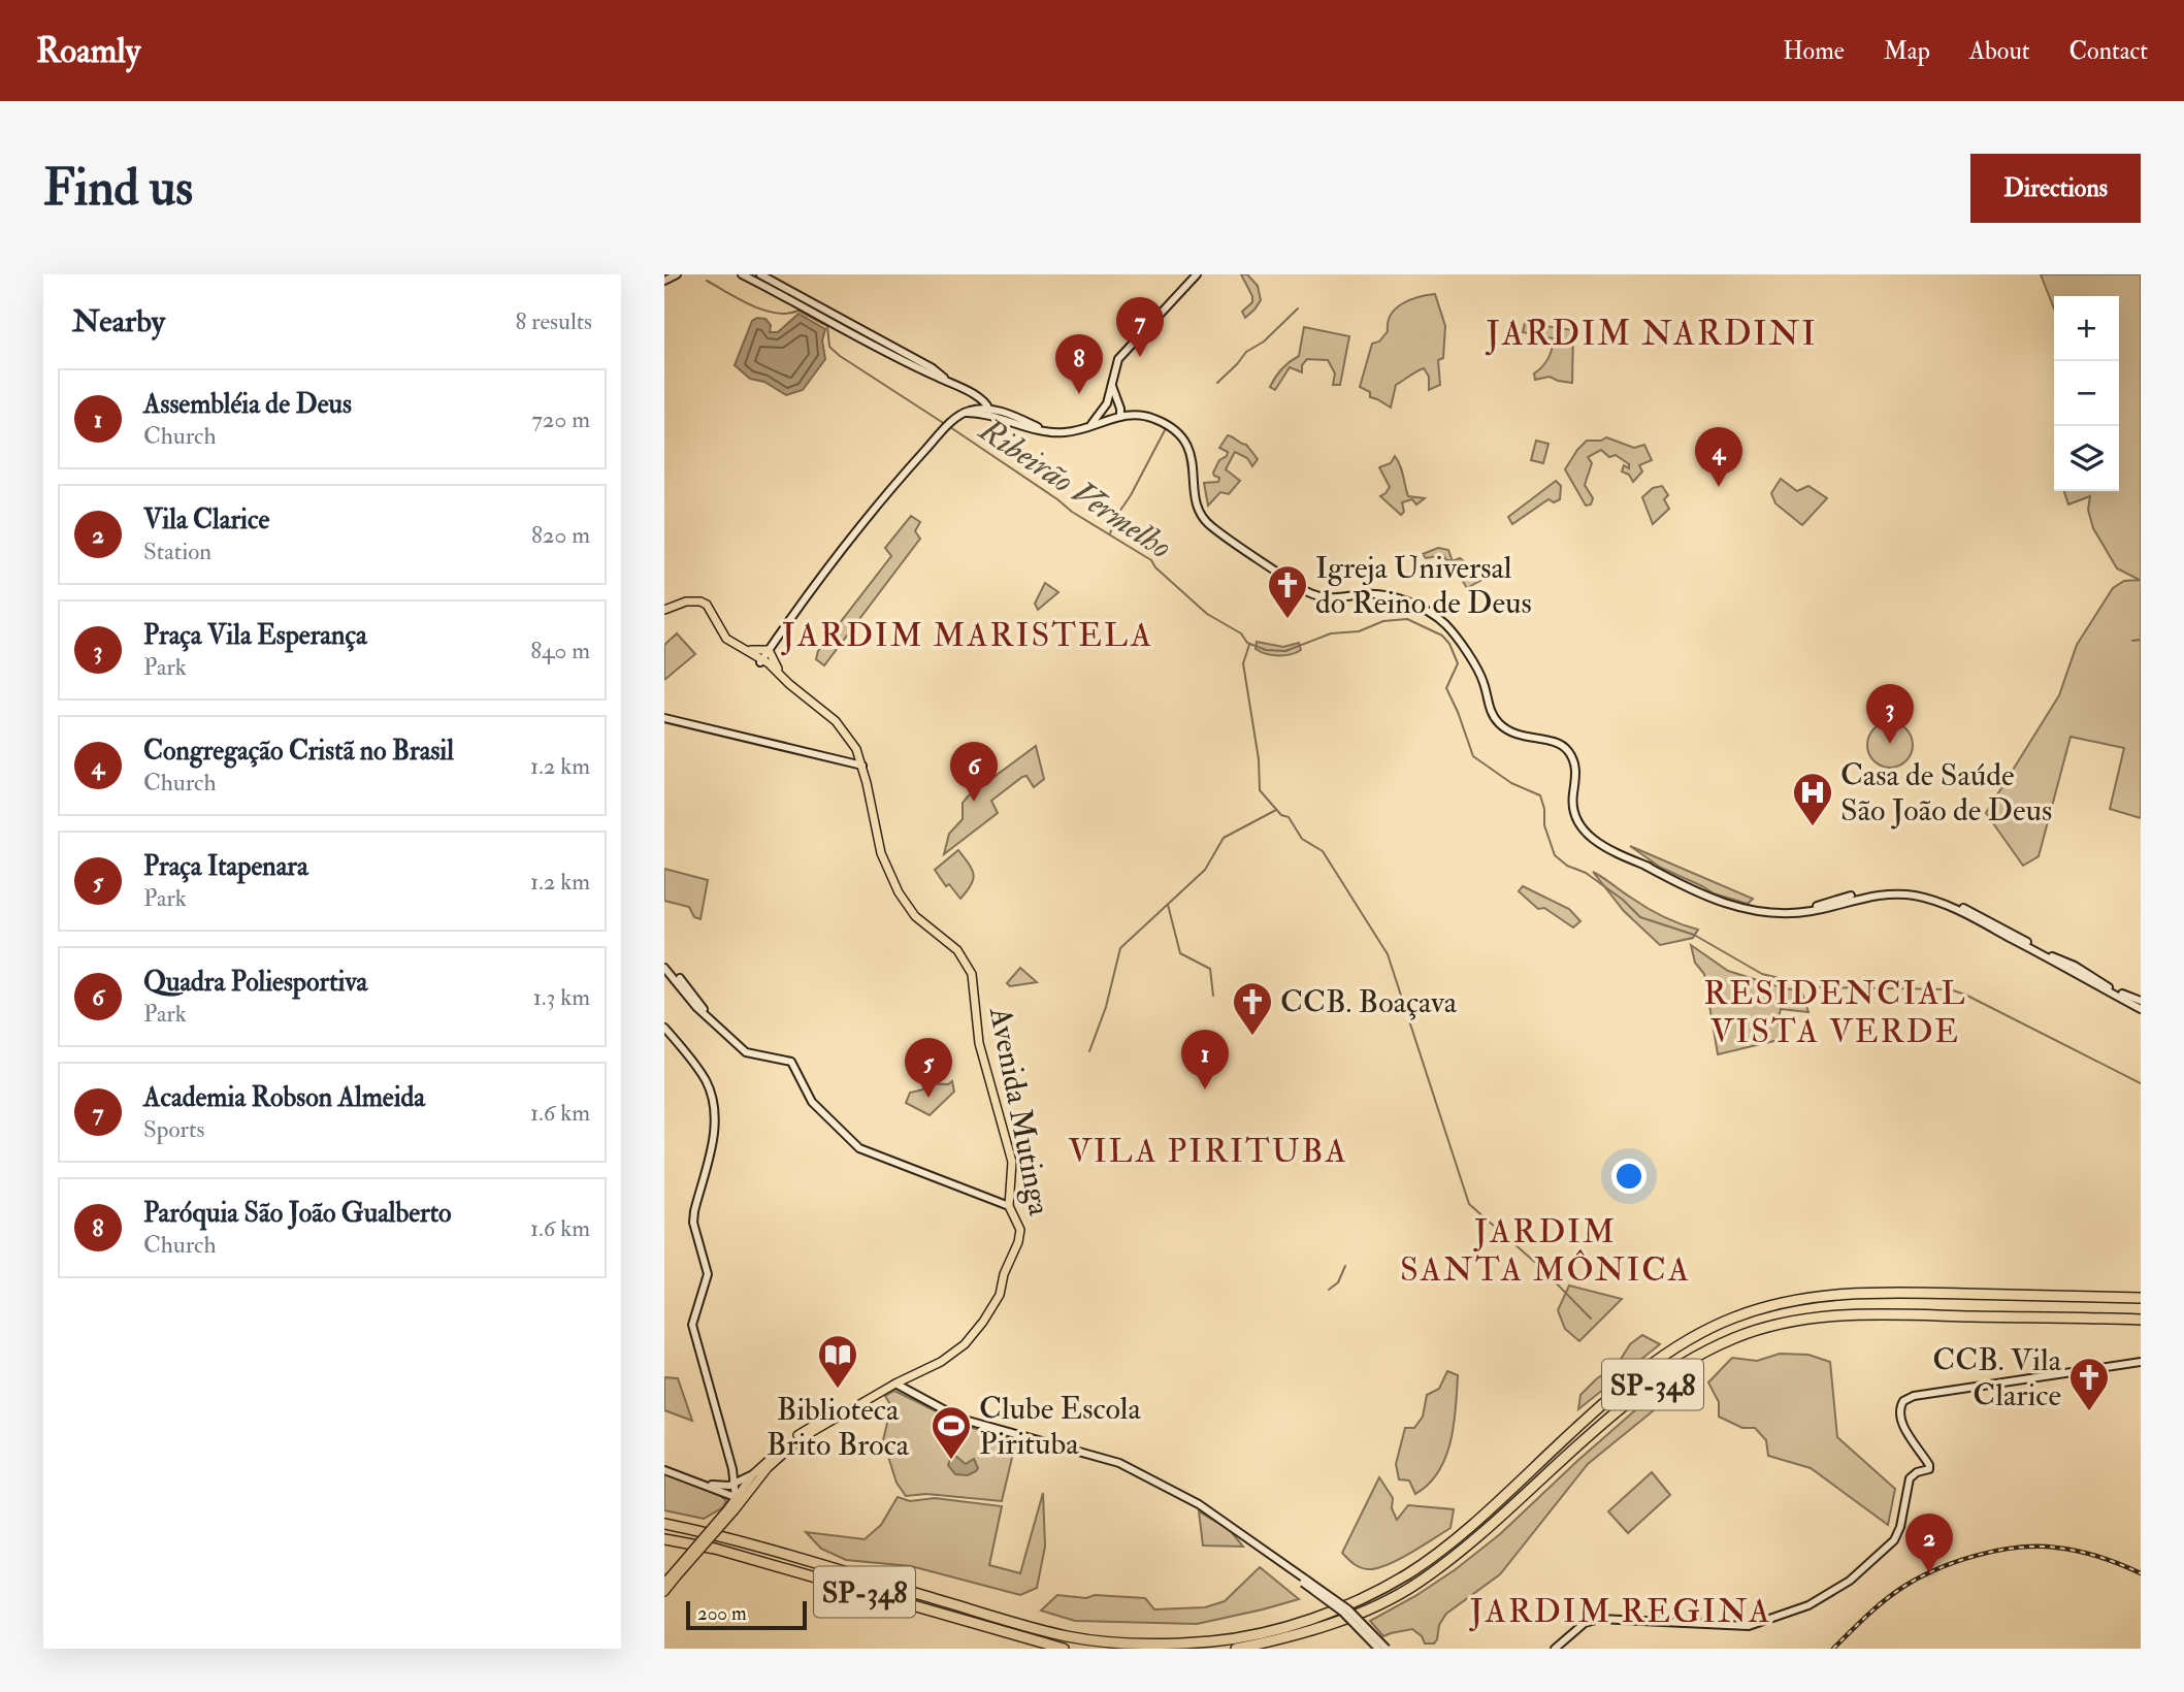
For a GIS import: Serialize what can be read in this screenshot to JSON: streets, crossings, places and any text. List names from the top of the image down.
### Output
{
  "streets": {
    "highway": ["SP-348"],
    "main road": ["Avenida Mutinga"]
  },
  "districts": [
    "JARDIM NARDINI",
    "JARDIM MARISTELA",
    "RESIDENCIAL VISTA VERDE",
    "VILA PIRITUBA",
    "JARDIM SANTA MÔNICA",
    "JARDIM REGINA"
  ],
  "water": ["Ribeirão Vermelho"],
  "places": {
    "church": ["Igreja Universal do Reino de Deus", "CCB. Boaçava", "CCB. Vila Clarice"],
    "hospital": ["Casa de Saúde São João de Deus"],
    "library": ["Biblioteca Brito Broca"],
    "sports": ["Clube Escola Pirituba"]
  },
  "scale_bar": "200 m",
  "page": {
    "header": "Roamly",
    "nav": [
      "Home",
      "Map",
      "About",
      "Contact"
    ],
    "buttons": "Directions",
    "title": "Find us",
    "heading": ["Nearby", "8 results"],
    "map_buttons": ["+", "−"],
    "pins": [
      "7",
      "8",
      "4",
      "3",
      "6",
      "1",
      "5",
      "2"
    ],
    "list": [
      {
        "mark": "1",
        "name": "Assembléia de Deus",
        "note": "Church",
        "value": "720 m"
      },
      {
        "mark": "2",
        "name": "Vila Clarice",
        "note": "Station",
        "value": "820 m"
      },
      {
        "mark": "3",
        "name": "Praça Vila Esperança",
        "note": "Park",
        "value": "840 m"
      },
      {
        "mark": "4",
        "name": "Congregação Cristã no Brasil",
        "note": "Church",
        "value": "1.2 km"
      },
      {
        "mark": "5",
        "name": "Praça Itapenara",
        "note": "Park",
        "value": "1.2 km"
      },
      {
        "mark": "6",
        "name": "Quadra Poliesportiva",
        "note": "Park",
        "value": "1.3 km"
      },
      {
        "mark": "7",
        "name": "Academia Robson Almeida",
        "note": "Sports",
        "value": "1.6 km"
      },
      {
        "mark": "8",
        "name": "Paróquia São João Gualberto",
        "note": "Church",
        "value": "1.6 km"
      }
    ],
    "scale": "200 m"
  }
}
